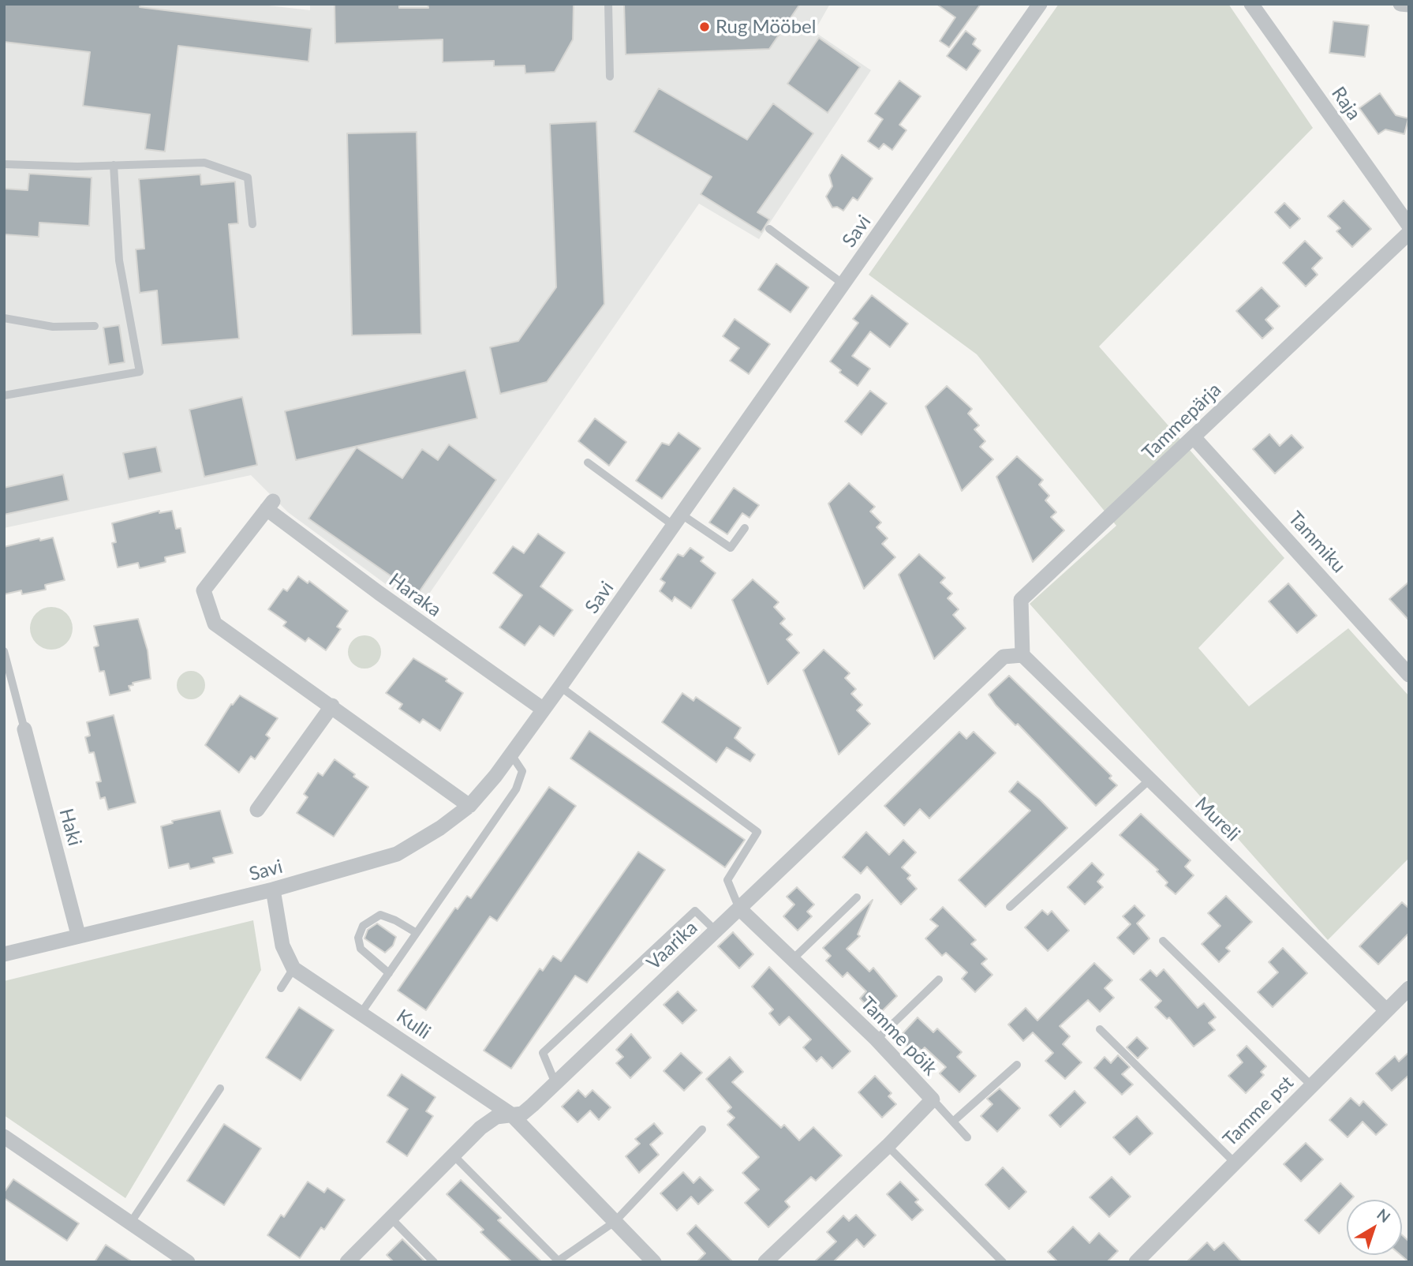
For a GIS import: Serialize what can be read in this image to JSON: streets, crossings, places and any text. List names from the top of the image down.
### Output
{
  "streets": {
    "street": [
      "Raja",
      "Savi",
      "Tammepärja",
      "Tammiku",
      "Haraka",
      "Mureli",
      "Haki",
      "Vaarika",
      "Kulli",
      "Tamme põik",
      "Tamme pst"
    ]
  },
  "crossings": [
    ["Savi", "Haraka"],
    ["Savi", "Haki"],
    ["Tammepärja", "Tammiku"],
    ["Tammepärja", "Mureli"],
    ["Tammepärja", "Vaarika"],
    ["Mureli", "Vaarika"],
    ["Mureli", "Tamme pst"],
    ["Vaarika", "Kulli"],
    ["Vaarika", "Tamme põik"]
  ],
  "places": ["Rug Mööbel"],
  "north": "top right"
}
